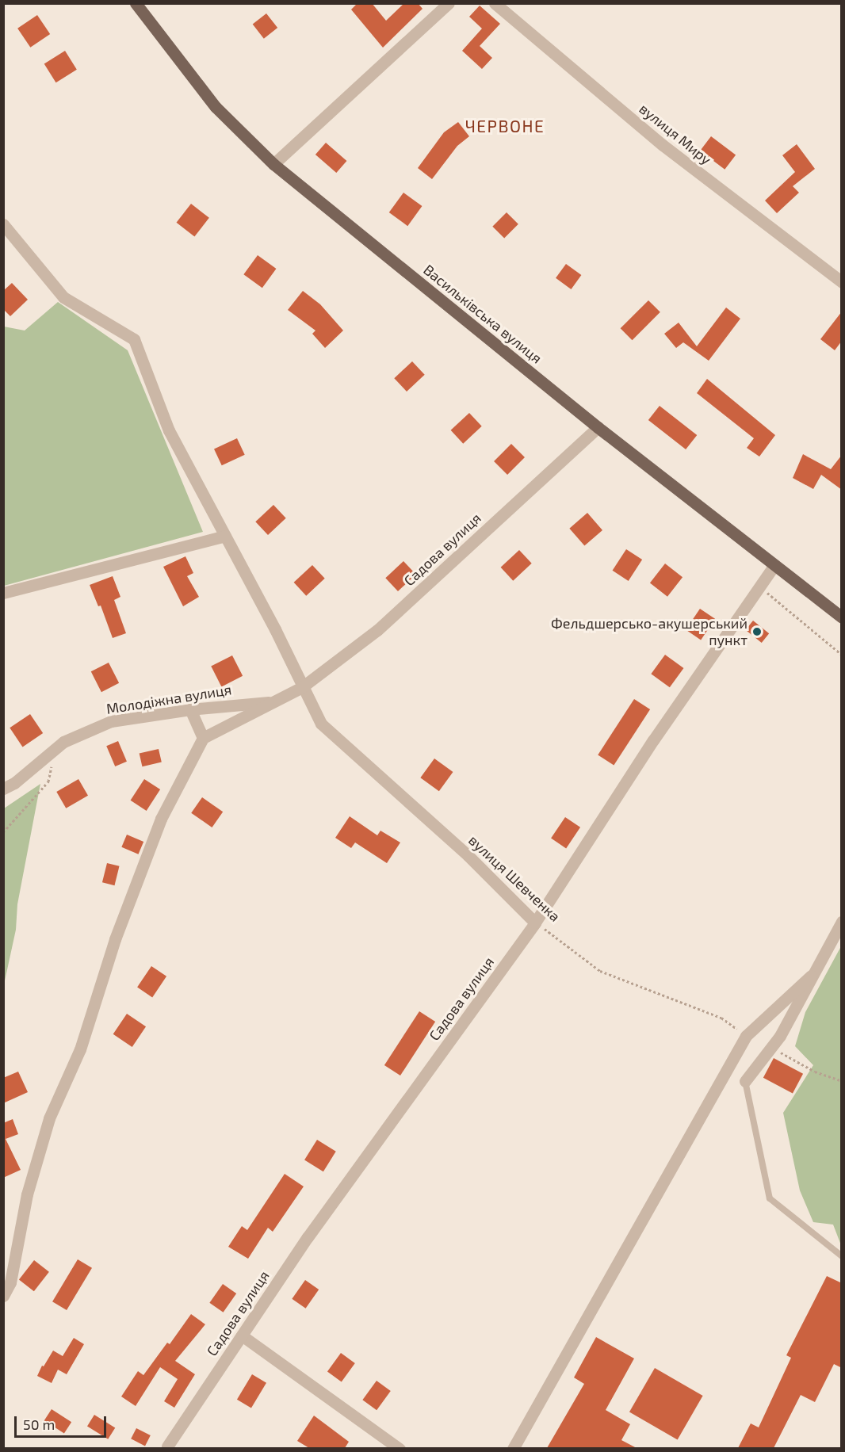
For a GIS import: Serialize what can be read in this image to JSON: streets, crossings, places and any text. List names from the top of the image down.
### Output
{
  "streets": {
    "main road": ["Васильківська вулиця"],
    "street": [
      "вулиця Миру",
      "Садова вулиця",
      "Молодіжна вулиця",
      "вулиця Шевченка"
    ]
  },
  "crossings": [
    ["Васильківська вулиця", "Садова вулиця"],
    ["Садова вулиця", "Молодіжна вулиця"],
    ["Садова вулиця", "вулиця Шевченка"]
  ],
  "districts": ["ЧЕРВОНЕ"],
  "places": ["Фельдшерсько-акушерський пункт"],
  "scale_bar": "50 m"
}
